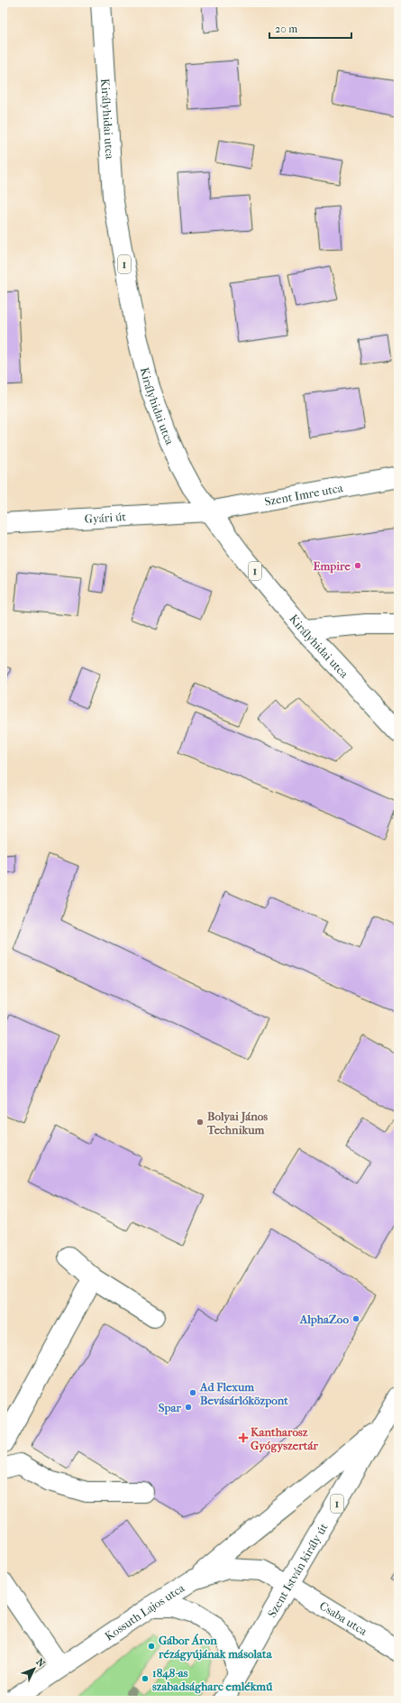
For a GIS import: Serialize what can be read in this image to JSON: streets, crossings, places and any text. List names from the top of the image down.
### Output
{
  "streets": {
    "main road": [
      "Királyhidai utca",
      "1",
      "Szent Imre utca",
      "Gyári út",
      "Szent István király út",
      "Kossuth Lajos utca",
      "Csaba utca"
    ]
  },
  "crossings": [
    ["Királyhidai utca", "Szent Imre utca"],
    ["Királyhidai utca", "Gyári út"],
    ["1", "Szent István király út"],
    ["Szent Imre utca", "Gyári út"],
    ["Szent István király út", "Kossuth Lajos utca"],
    ["Szent István király út", "Csaba utca"],
    ["Kossuth Lajos utca", "Csaba utca"]
  ],
  "places": {
    "other": [
      "Empire",
      "Bolyai János Technikum",
      "AlphaZoo",
      "Ad Flexum Bevásárlóközpont",
      "Spar",
      "Gábor Áron rézágyújának másolata",
      "1848-as szabadságharc emlékmű"
    ],
    "health": ["Kantharosz Gyógyszertár"]
  },
  "scale_bar": "20 m",
  "north": "top right"
}
